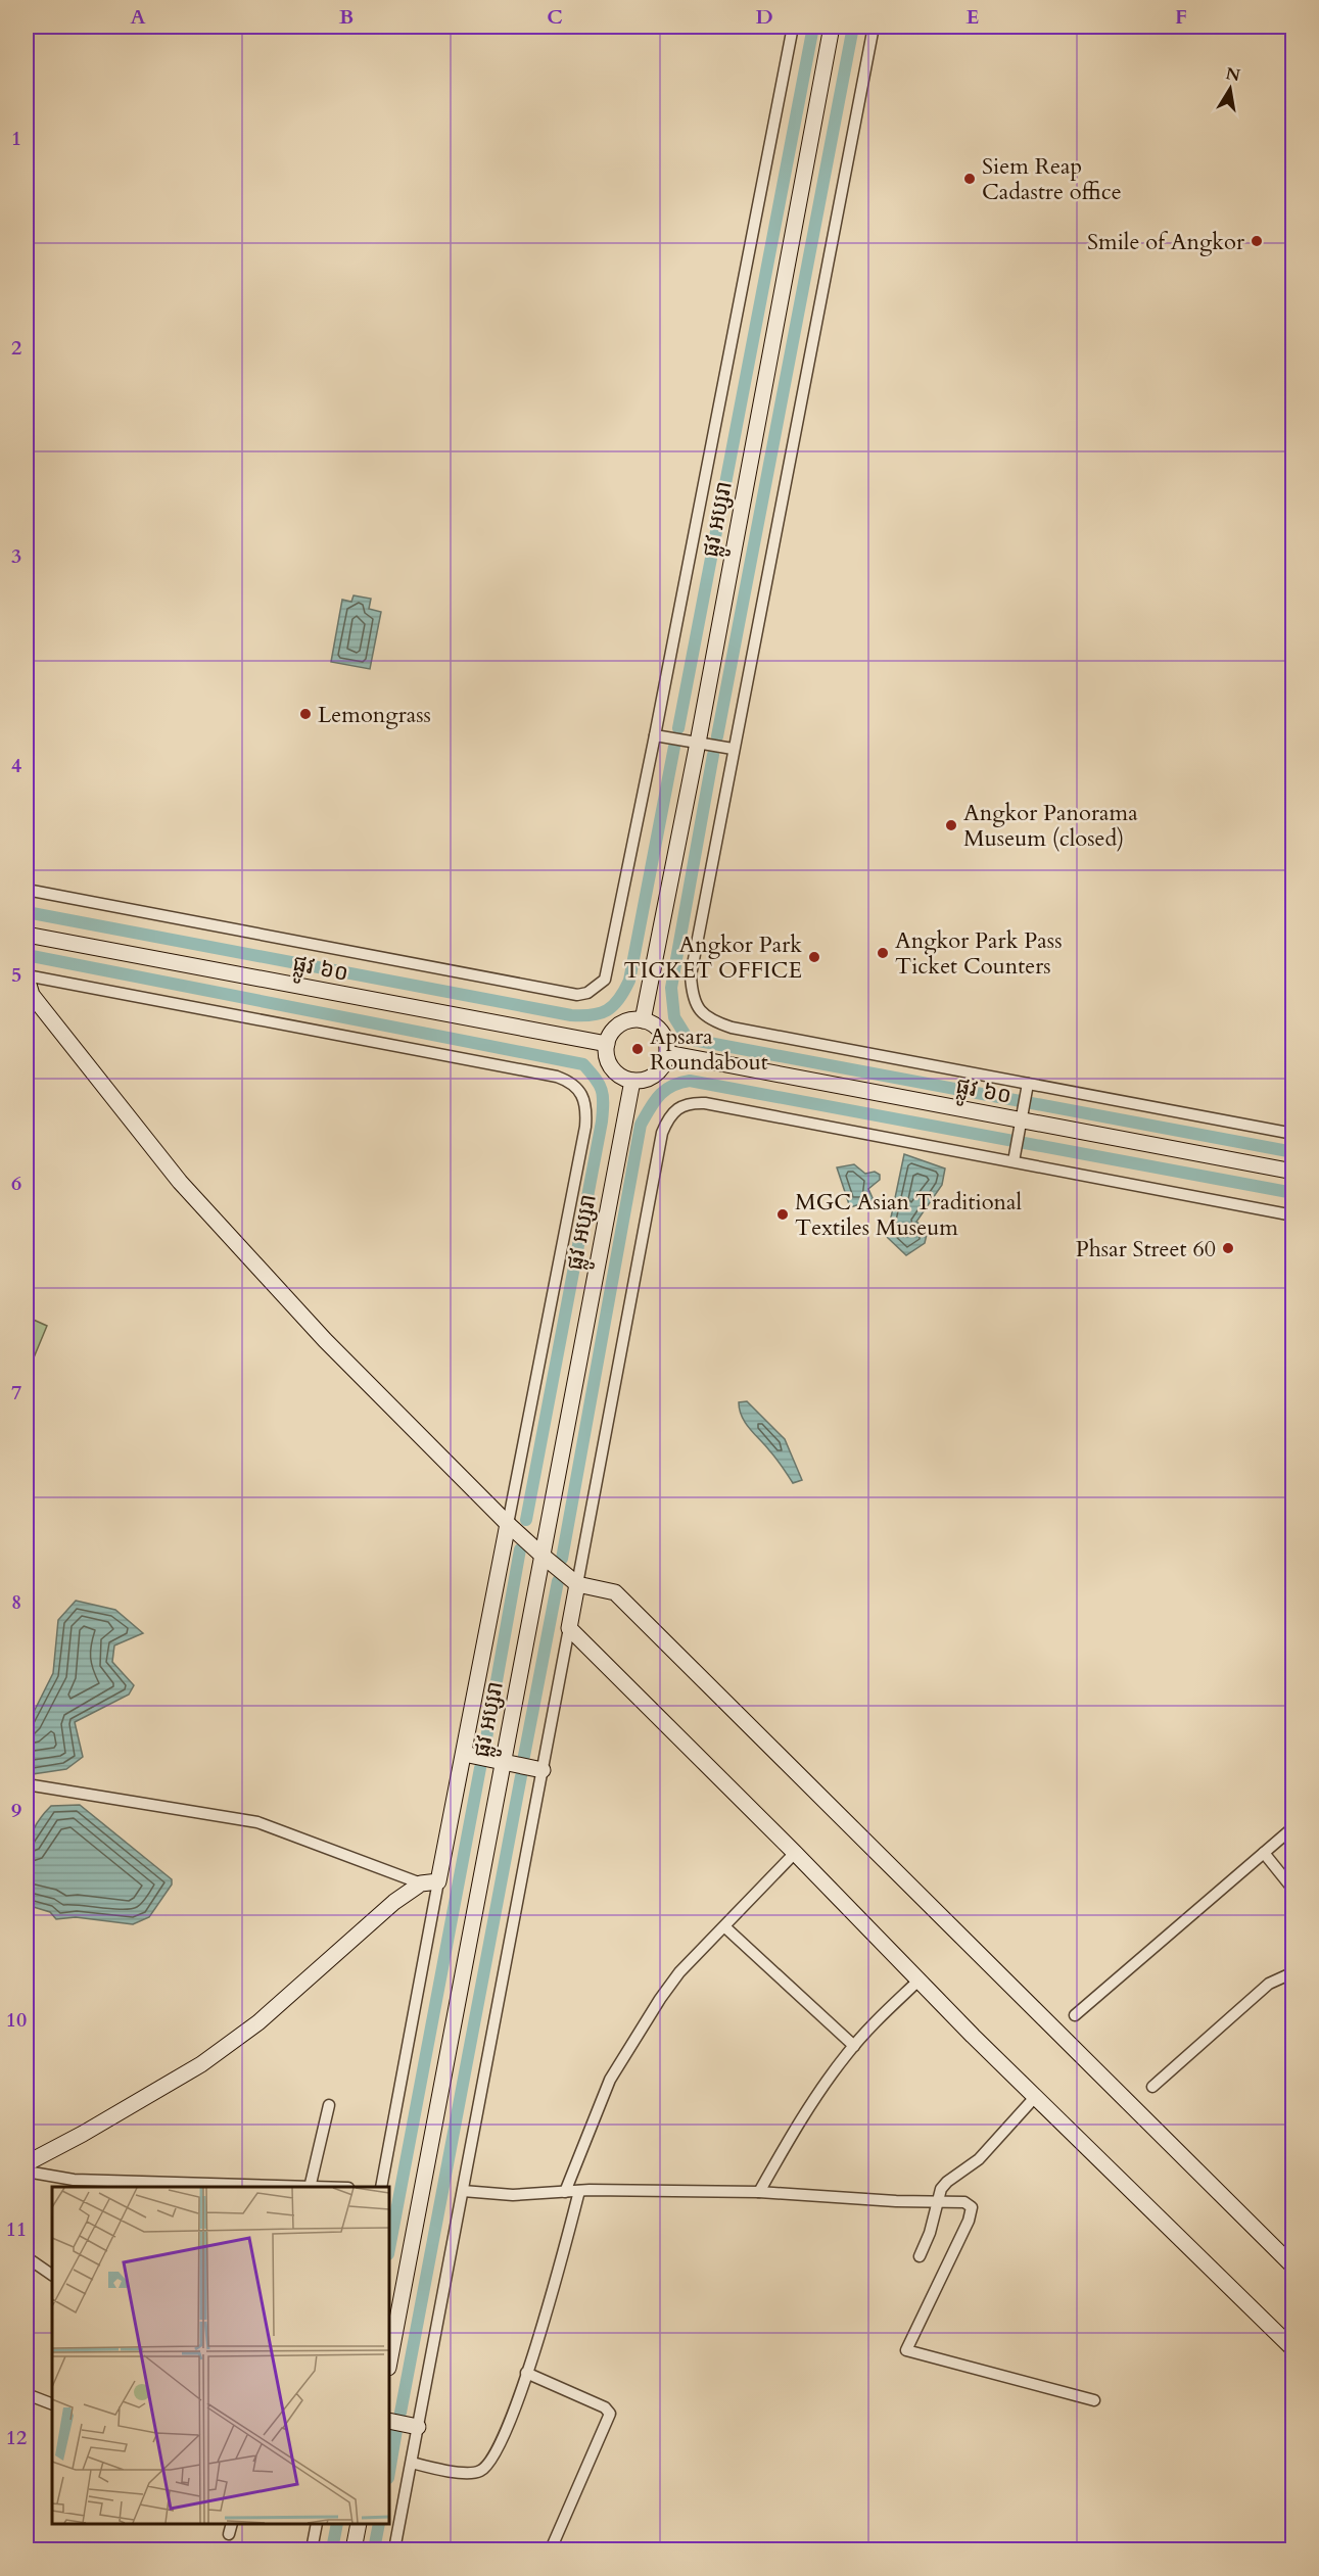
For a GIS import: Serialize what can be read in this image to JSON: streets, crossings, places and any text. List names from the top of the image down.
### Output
{
  "streets": {
    "street": ["ផ្លូវ អប្សរា", "ផ្លូវ ៦០"]
  },
  "crossings": [
    ["ផ្លូវ អប្សរា", "ផ្លូវ ៦០"]
  ],
  "places": [
    "Siem Reap Cadastre office",
    "Smile of Angkor",
    "Lemongrass",
    "Angkor Panorama Museum (closed)",
    "Angkor Park Pass Ticket Counters",
    "Angkor Park TICKET OFFICE",
    "Apsara Roundabout",
    "MGC Asian Traditional Textiles Museum",
    "Phsar Street 60"
  ],
  "north": "top",
  "grid": {
    "columns": [
      "A",
      "B",
      "C",
      "D",
      "E",
      "F"
    ],
    "rows": [
      "1",
      "2",
      "3",
      "4",
      "5",
      "6",
      "7",
      "8",
      "9",
      "10",
      "11",
      "12"
    ]
  }
}
